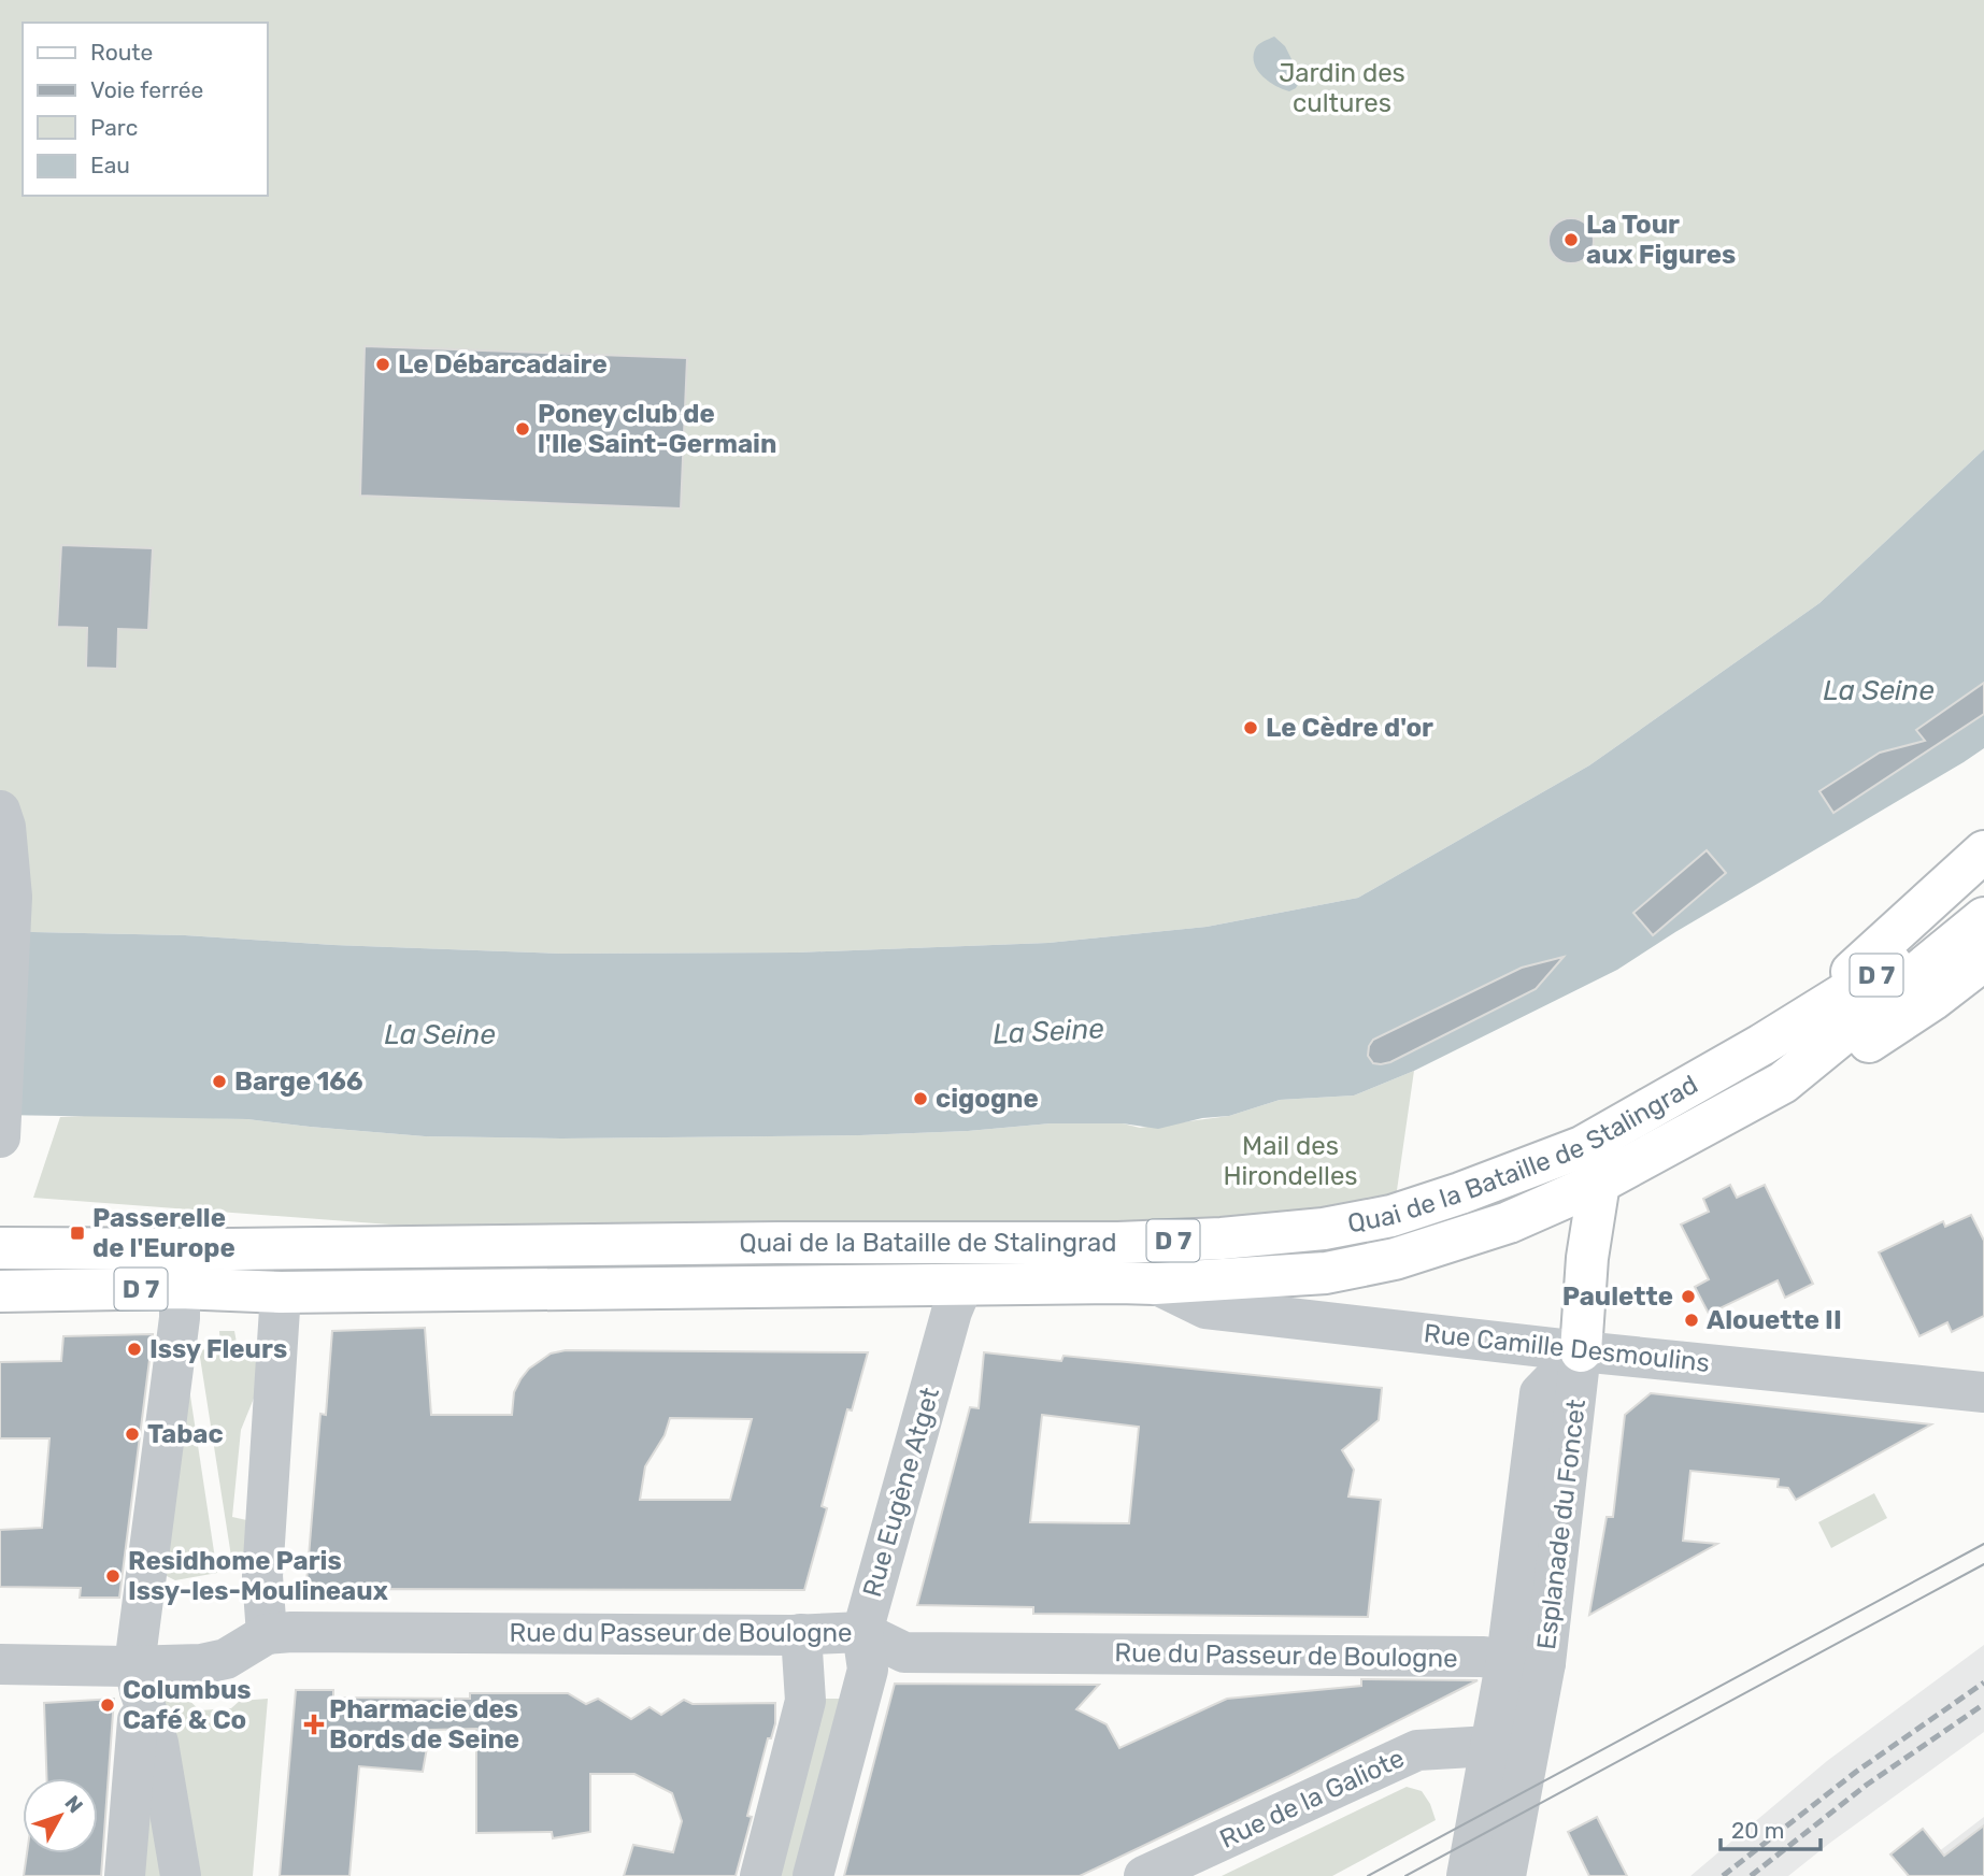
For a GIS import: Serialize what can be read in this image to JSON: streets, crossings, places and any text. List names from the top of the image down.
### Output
{
  "streets": {
    "main road": ["D 7", "Quai de la Bataille de Stalingrad"],
    "street": [
      "Rue Camille Desmoulins",
      "Rue Eugène Atget",
      "Esplanade du Foncet",
      "Rue du Passeur de Boulogne",
      "Rue de la Galiote"
    ]
  },
  "crossings": [
    ["D 7", "Quai de la Bataille de Stalingrad"],
    ["Quai de la Bataille de Stalingrad", "Rue Camille Desmoulins"],
    ["Quai de la Bataille de Stalingrad", "Rue Eugène Atget"],
    ["Rue Camille Desmoulins", "Esplanade du Foncet"],
    ["Rue Eugène Atget", "Rue du Passeur de Boulogne"],
    ["Esplanade du Foncet", "Rue du Passeur de Boulogne"],
    ["Esplanade du Foncet", "Rue de la Galiote"]
  ],
  "water": ["La Seine"],
  "parks": ["Jardin des cultures", "Mail des Hirondelles"],
  "places": {
    "other": [
      "La Tour aux Figures",
      "Le Débarcadaire",
      "Poney club de l'Ile Saint-Germain",
      "Le Cèdre d'or",
      "Barge 166",
      "cigogne",
      "Paulette",
      "Alouette II",
      "Issy Fleurs",
      "Tabac",
      "Residhome Paris Issy-les-Moulineaux",
      "Columbus Café & Co"
    ],
    "transit": ["Passerelle de l'Europe"],
    "health": ["Pharmacie des Bords de Seine"]
  },
  "legend": [
    "Route",
    "Voie ferrée",
    "Parc",
    "Eau"
  ],
  "scale_bar": "20 m",
  "north": "top right"
}
